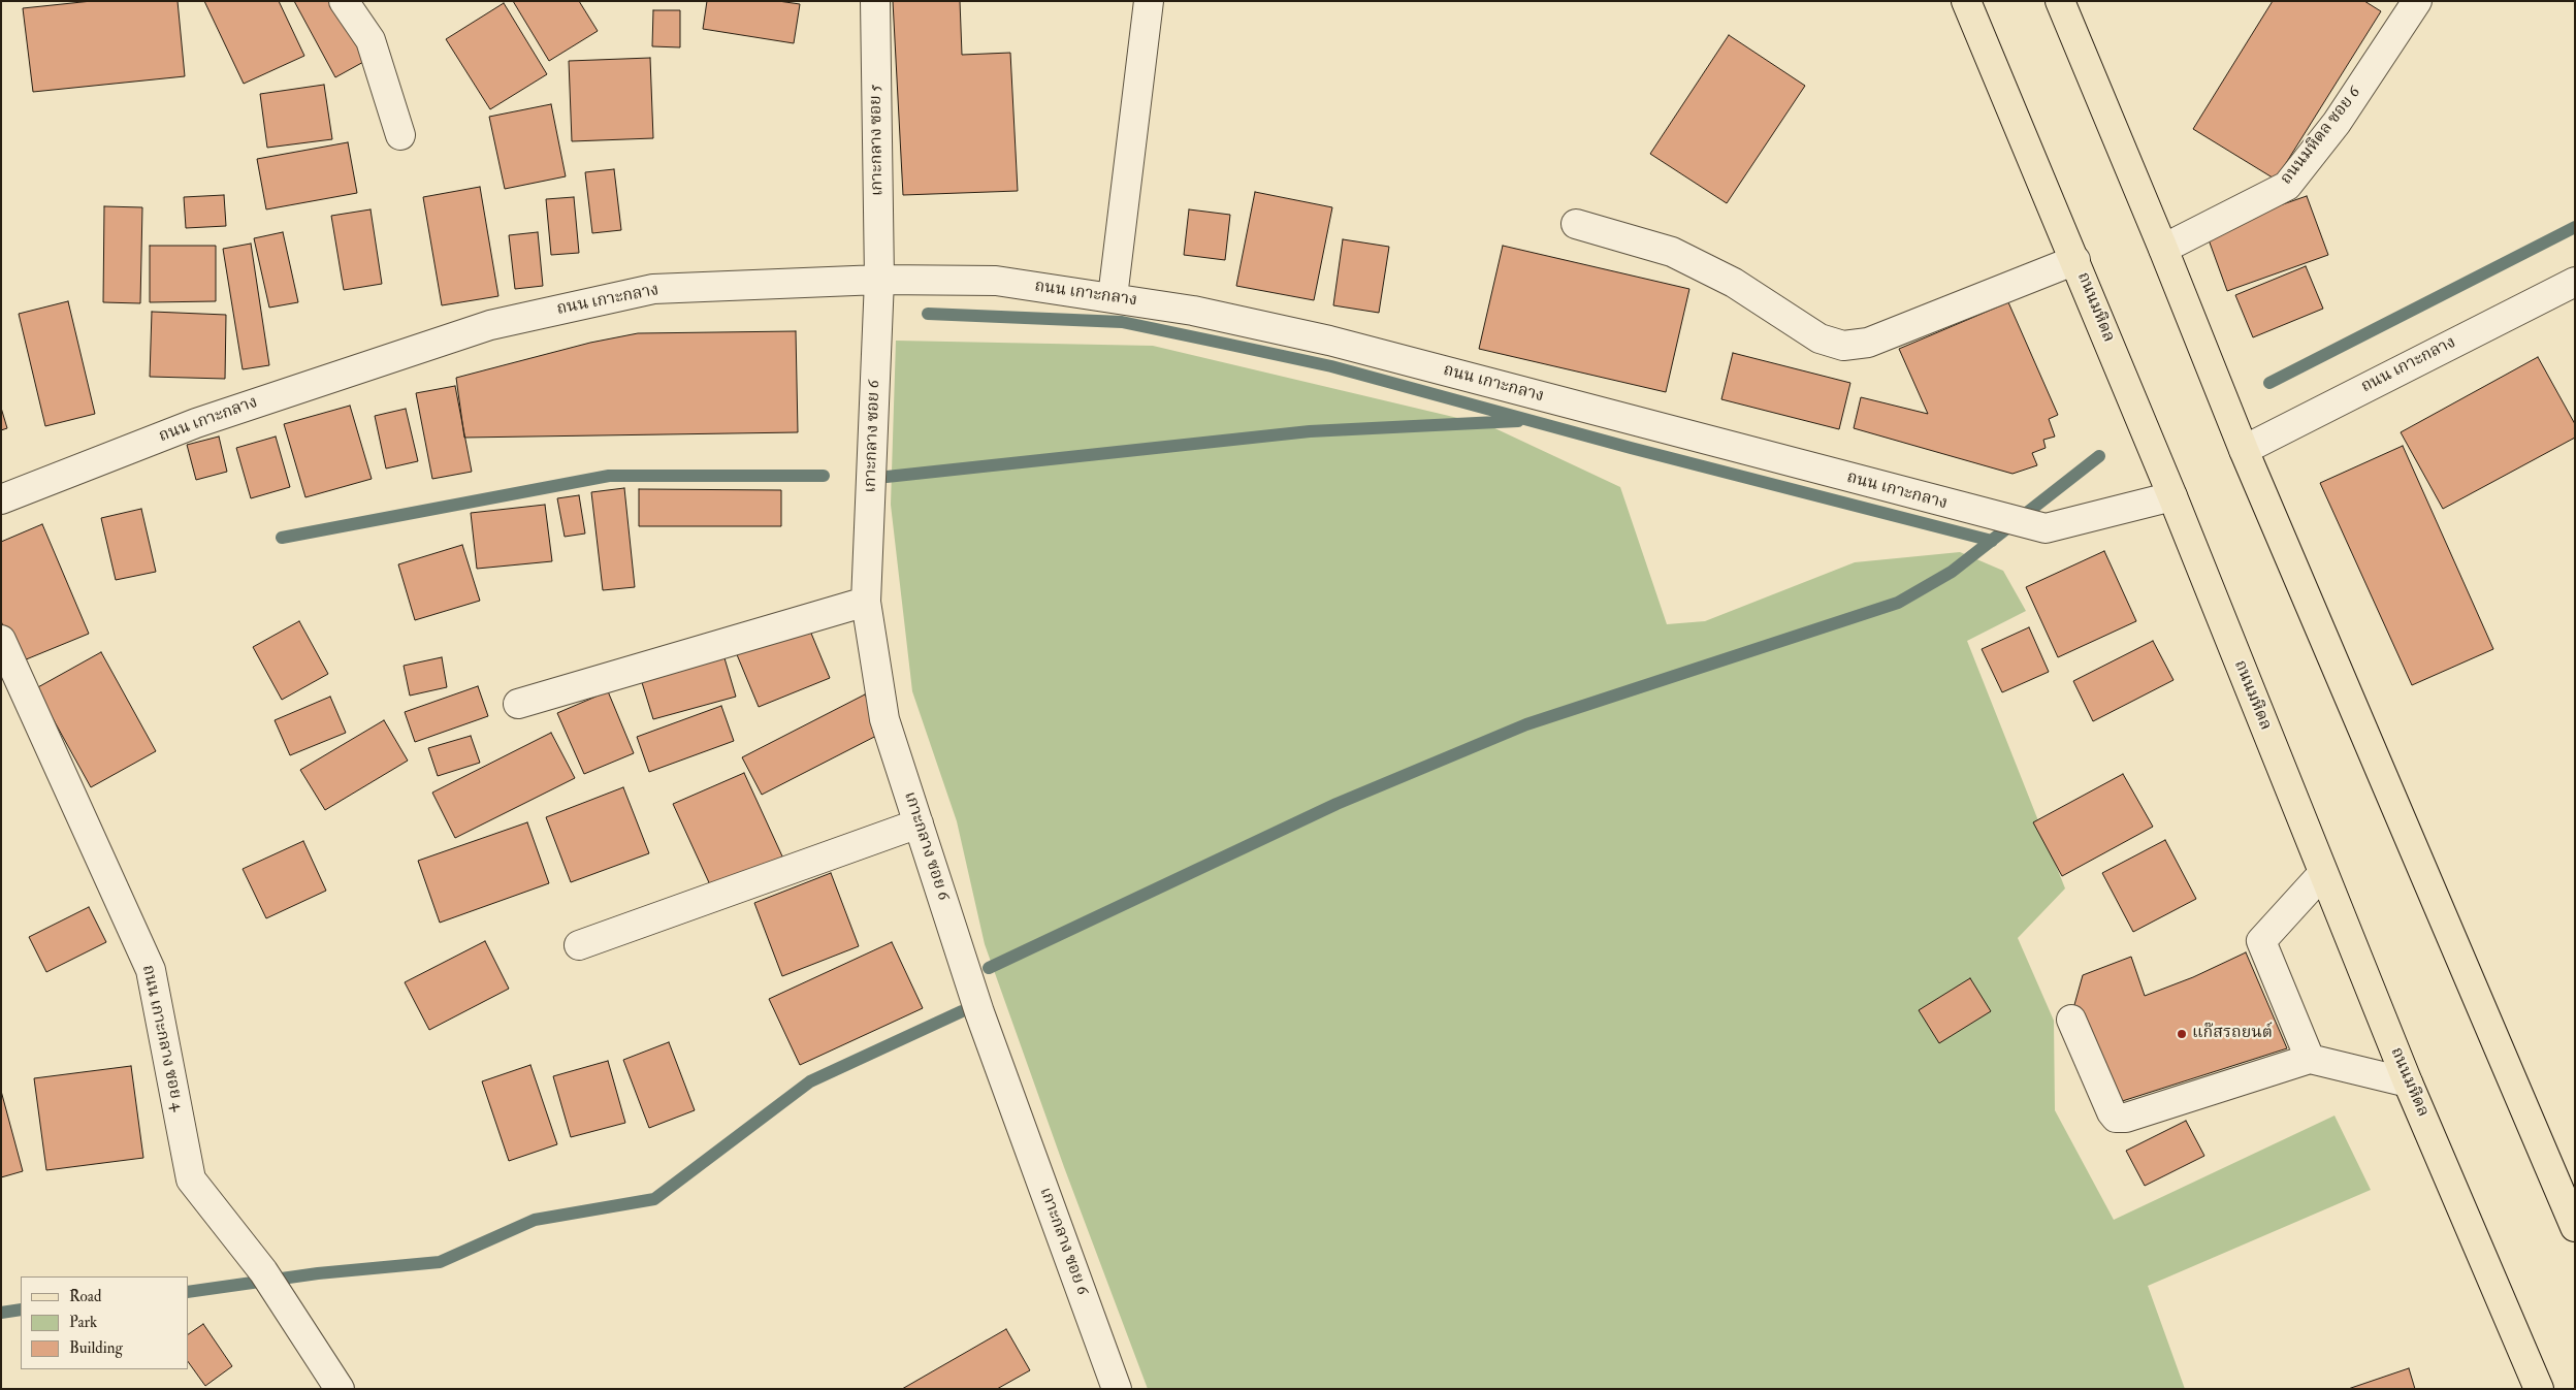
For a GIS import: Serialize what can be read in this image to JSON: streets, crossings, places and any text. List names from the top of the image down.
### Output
{
  "streets": {
    "main road": ["ถนนมหิดล"],
    "street": [
      "ถนนมหิดล ซอย 6",
      "เกาะกลาง ซอย 5",
      "ถนน เกาะกลาง",
      "เกาะกลาง ซอย 6",
      "ถนน เกาะกลาง ซอย 4"
    ]
  },
  "crossings": [
    ["เกาะกลาง ซอย 5", "ถนน เกาะกลาง"],
    ["เกาะกลาง ซอย 5", "เกาะกลาง ซอย 6"],
    ["ถนน เกาะกลาง", "ถนนมหิดล"],
    ["ถนน เกาะกลาง", "เกาะกลาง ซอย 6"]
  ],
  "places": ["แก๊สรถยนต์"],
  "legend": ["Road", "Park", "Building"]
}
